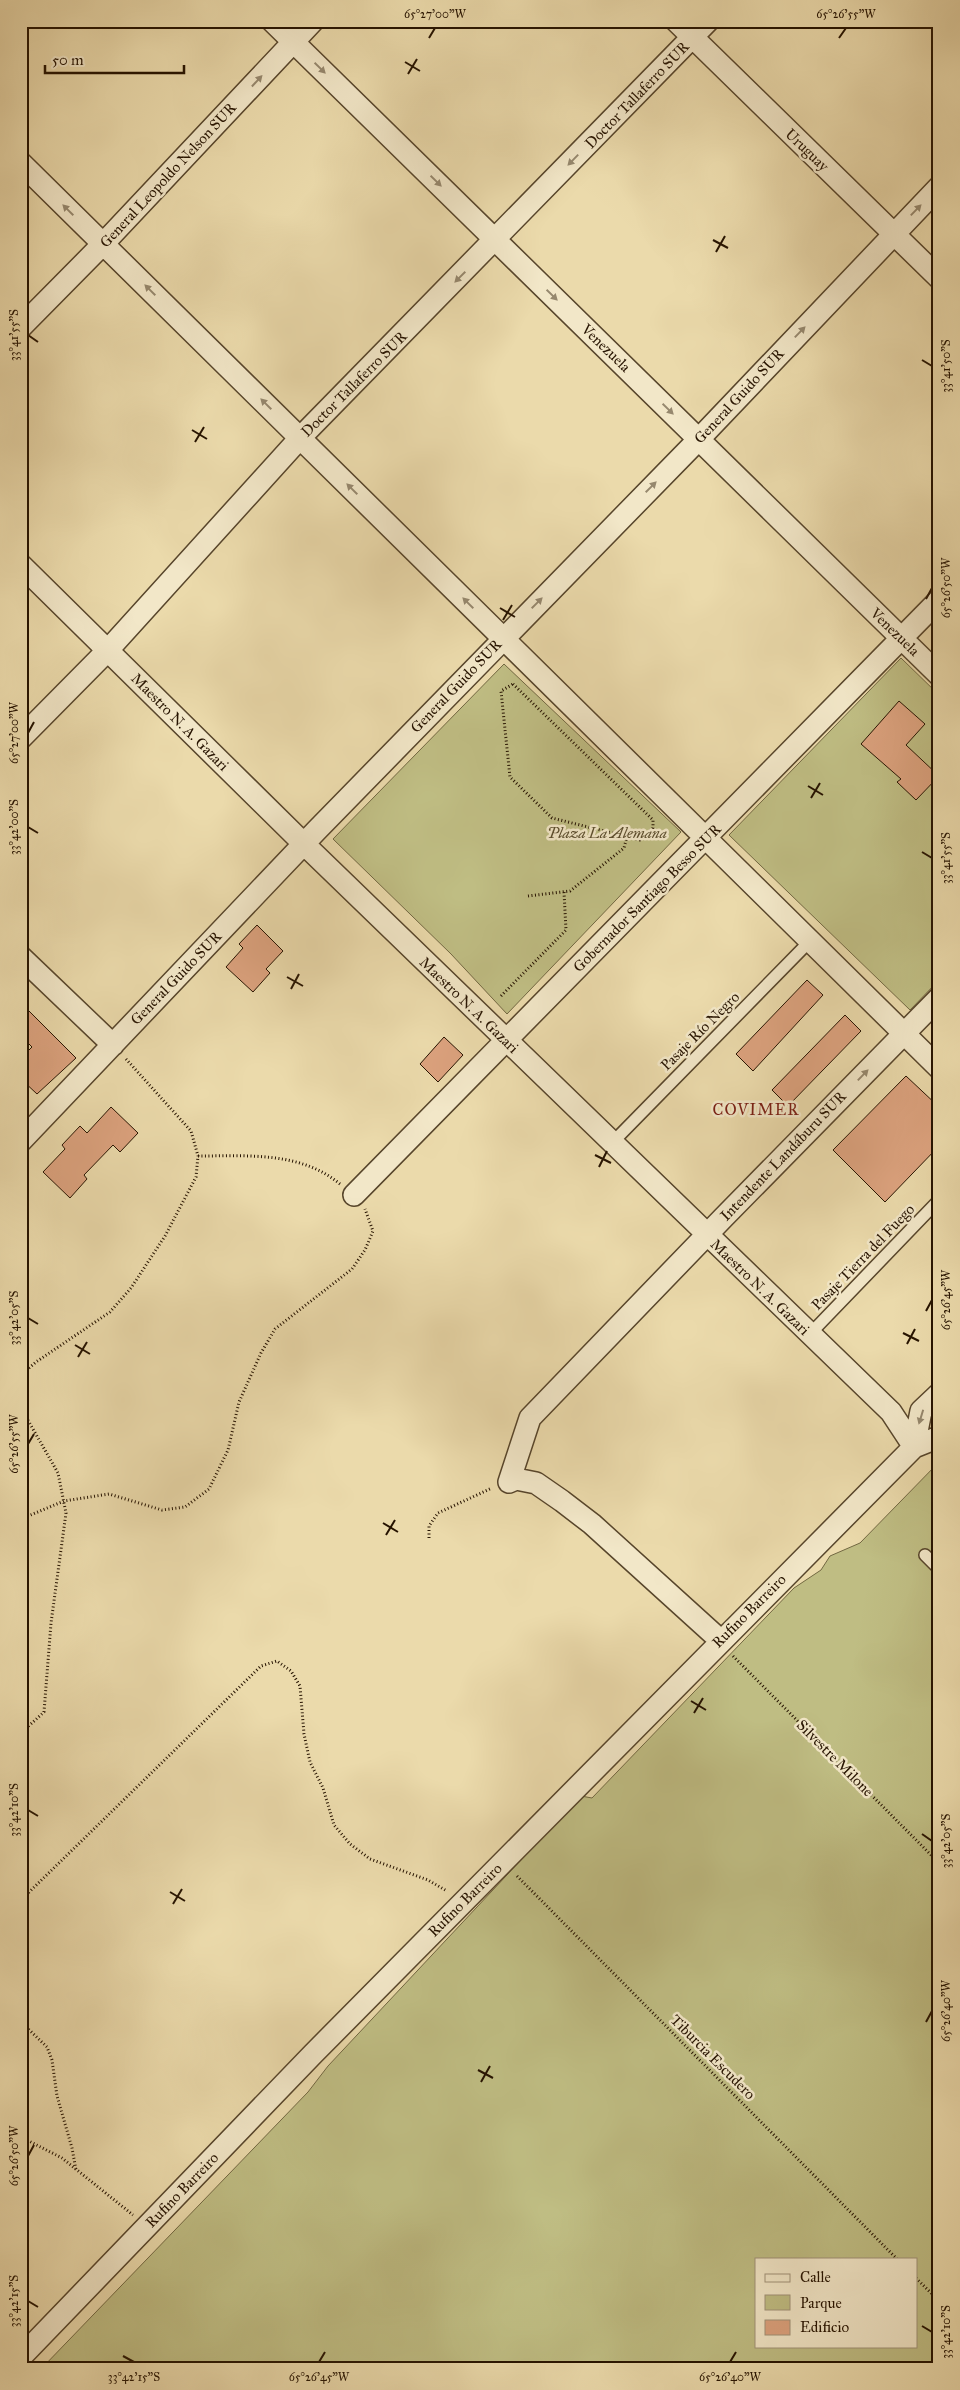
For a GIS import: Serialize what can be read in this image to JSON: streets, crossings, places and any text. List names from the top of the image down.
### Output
{
  "streets": {
    "street": [
      "Doctor Tallaferro SUR",
      "Uruguay",
      "General Leopoldo Nelson SUR",
      "Venezuela",
      "General Guido SUR",
      "Maestro N. A. Gazari",
      "Gobernador Santiago Besso SUR",
      "Intendente Landáburu SUR",
      "Rufino Barreiro"
    ],
    "lane": ["Pasaje Río Negro", "Pasaje Tierra del Fuego"],
    "path": ["Silvestre Milone", "Tiburcia Escudero"]
  },
  "crossings": [
    ["Doctor Tallaferro SUR", "Uruguay"],
    ["Doctor Tallaferro SUR", "Venezuela"],
    ["Doctor Tallaferro SUR", "Maestro N. A. Gazari"],
    ["Uruguay", "General Guido SUR"],
    ["General Leopoldo Nelson SUR", "Venezuela"],
    ["Venezuela", "General Guido SUR"],
    ["Venezuela", "Gobernador Santiago Besso SUR"],
    ["General Guido SUR", "Maestro N. A. Gazari"],
    ["Maestro N. A. Gazari", "Gobernador Santiago Besso SUR"],
    ["Maestro N. A. Gazari", "Pasaje Río Negro"],
    ["Maestro N. A. Gazari", "Intendente Landáburu SUR"],
    ["Maestro N. A. Gazari", "Pasaje Tierra del Fuego"],
    ["Maestro N. A. Gazari", "Rufino Barreiro"],
    ["Rufino Barreiro", "Silvestre Milone"]
  ],
  "one_way": [
    "Doctor Tallaferro SUR",
    "General Leopoldo Nelson SUR",
    "Venezuela",
    "General Guido SUR",
    "Intendente Landáburu SUR"
  ],
  "districts": ["COVIMER"],
  "parks": ["Plaza La Alemana"],
  "legend": ["Calle", "Parque", "Edificio"],
  "scale_bar": "50 m",
  "coordinates": [
    "65°27'00\"W",
    "65°26'55\"W",
    "33°41'55\"S",
    "33°41'50\"S",
    "65°26'50\"W",
    "33°42'00\"S",
    "65°26'45\"W",
    "33°42'05\"S",
    "33°42'10\"S",
    "65°26'40\"W",
    "33°42'15\"S"
  ]
}
